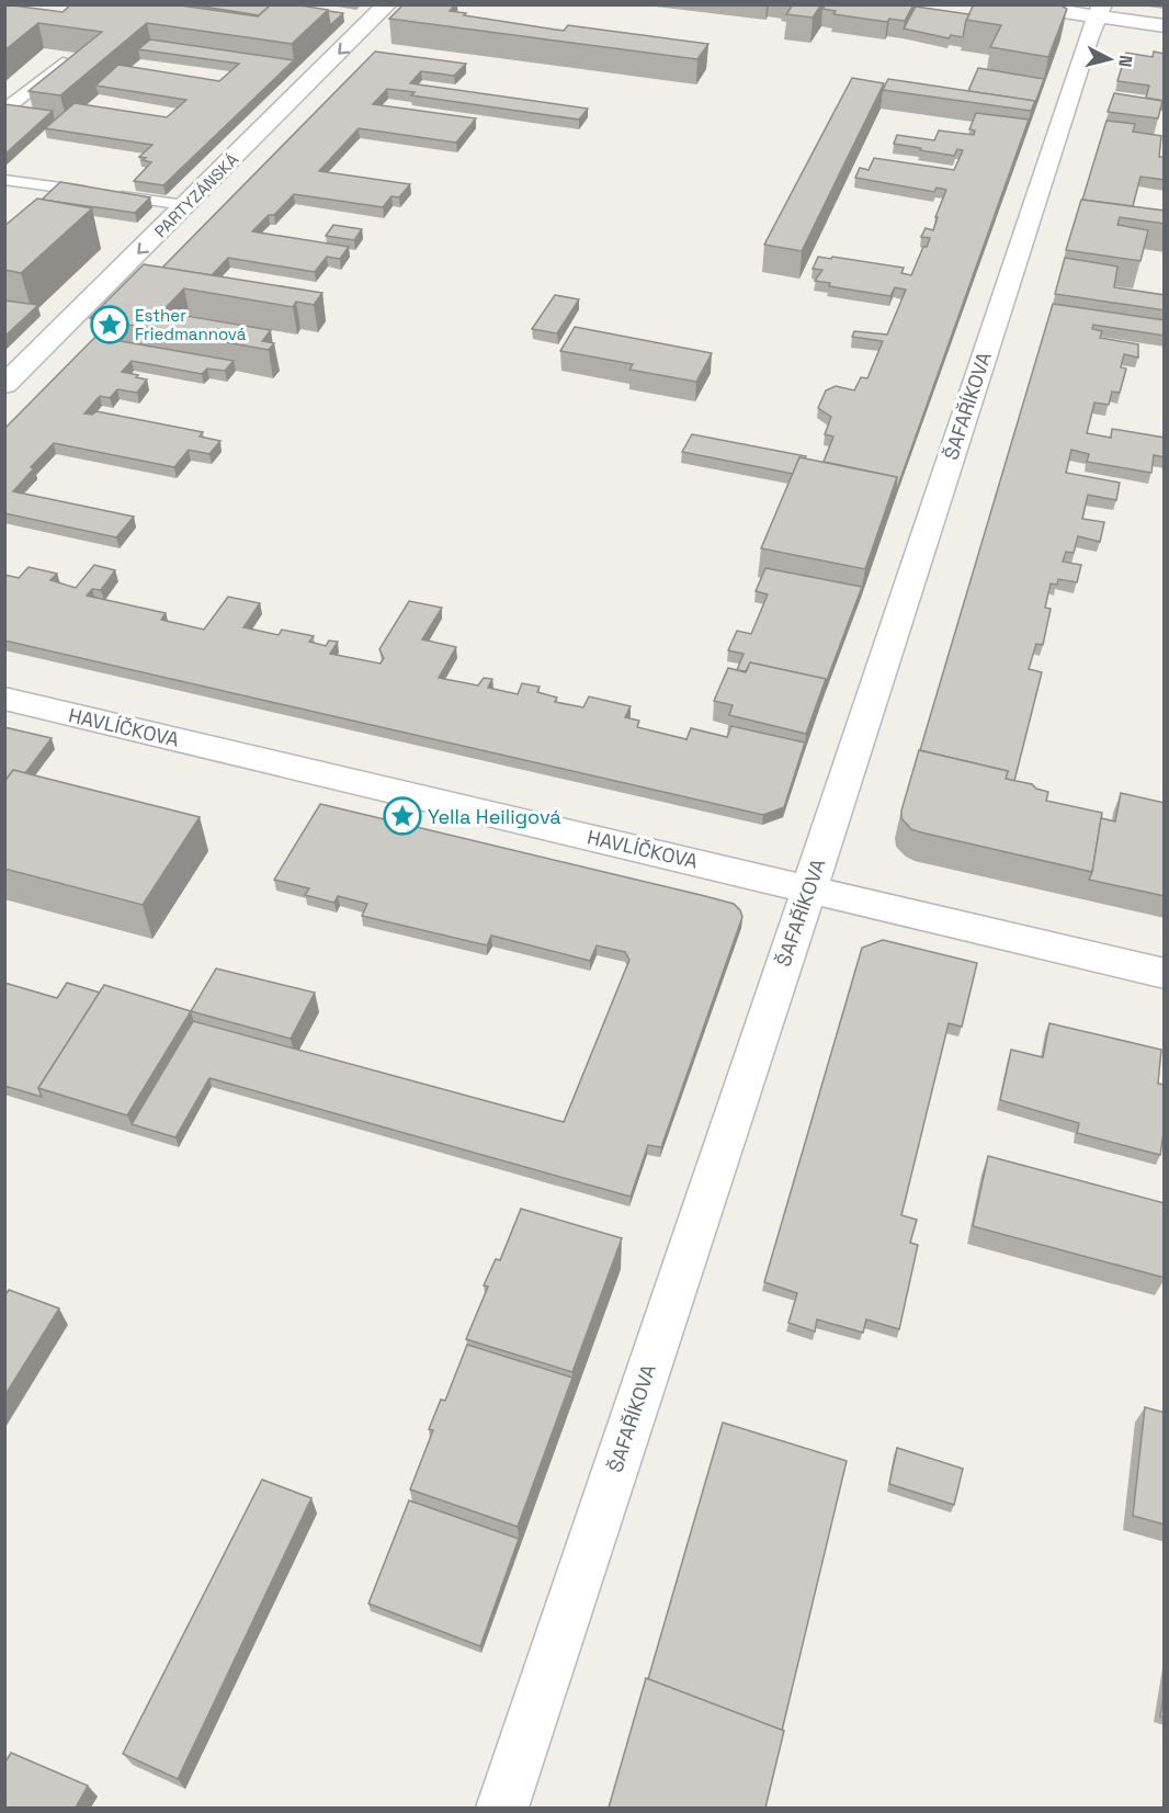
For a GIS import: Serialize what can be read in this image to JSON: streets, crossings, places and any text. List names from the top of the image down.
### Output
{
  "streets": {
    "street": ["PARTYZÁNSKÁ", "ŠAFAŘÍKOVA", "HAVLÍČKOVA"]
  },
  "crossings": [
    ["ŠAFAŘÍKOVA", "HAVLÍČKOVA"]
  ],
  "one_way": ["PARTYZÁNSKÁ"],
  "places": {
    "place": ["Esther Friedmannová", "Yella Heiligová"]
  },
  "north": "right"
}
